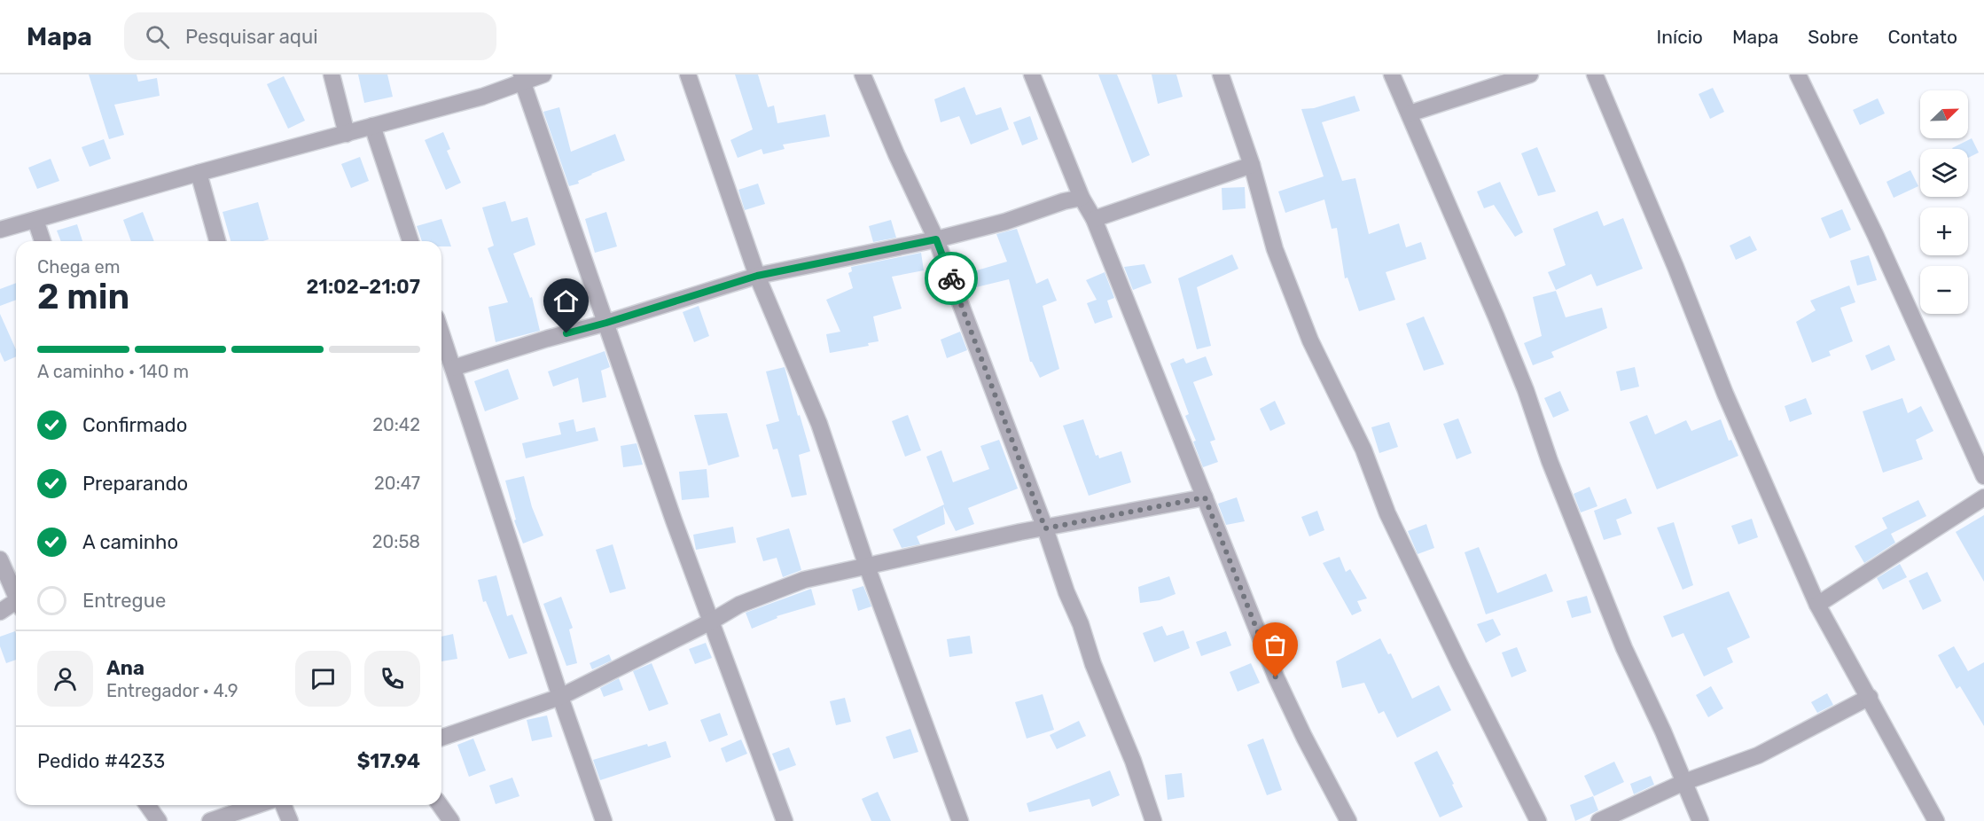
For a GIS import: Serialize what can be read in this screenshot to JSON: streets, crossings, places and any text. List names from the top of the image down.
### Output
{
  "north": "top right",
  "page": {
    "header": "Mapa",
    "search": "Pesquisar aqui",
    "nav": [
      "Início",
      "Mapa",
      "Sobre",
      "Contato"
    ],
    "map_buttons": ["+", "−"],
    "heading": ["2 min", "Chega em", "21:02–21:07"],
    "panel": [
      "Ana",
      "Entregador · 4.9",
      "Pedido #4233",
      "$17.94"
    ],
    "bar": "A caminho · 140 m",
    "list": [
      ["Confirmado", "20:42"],
      ["Preparando", "20:47"],
      ["A caminho", "20:58"],
      "Entregue"
    ]
  }
}
